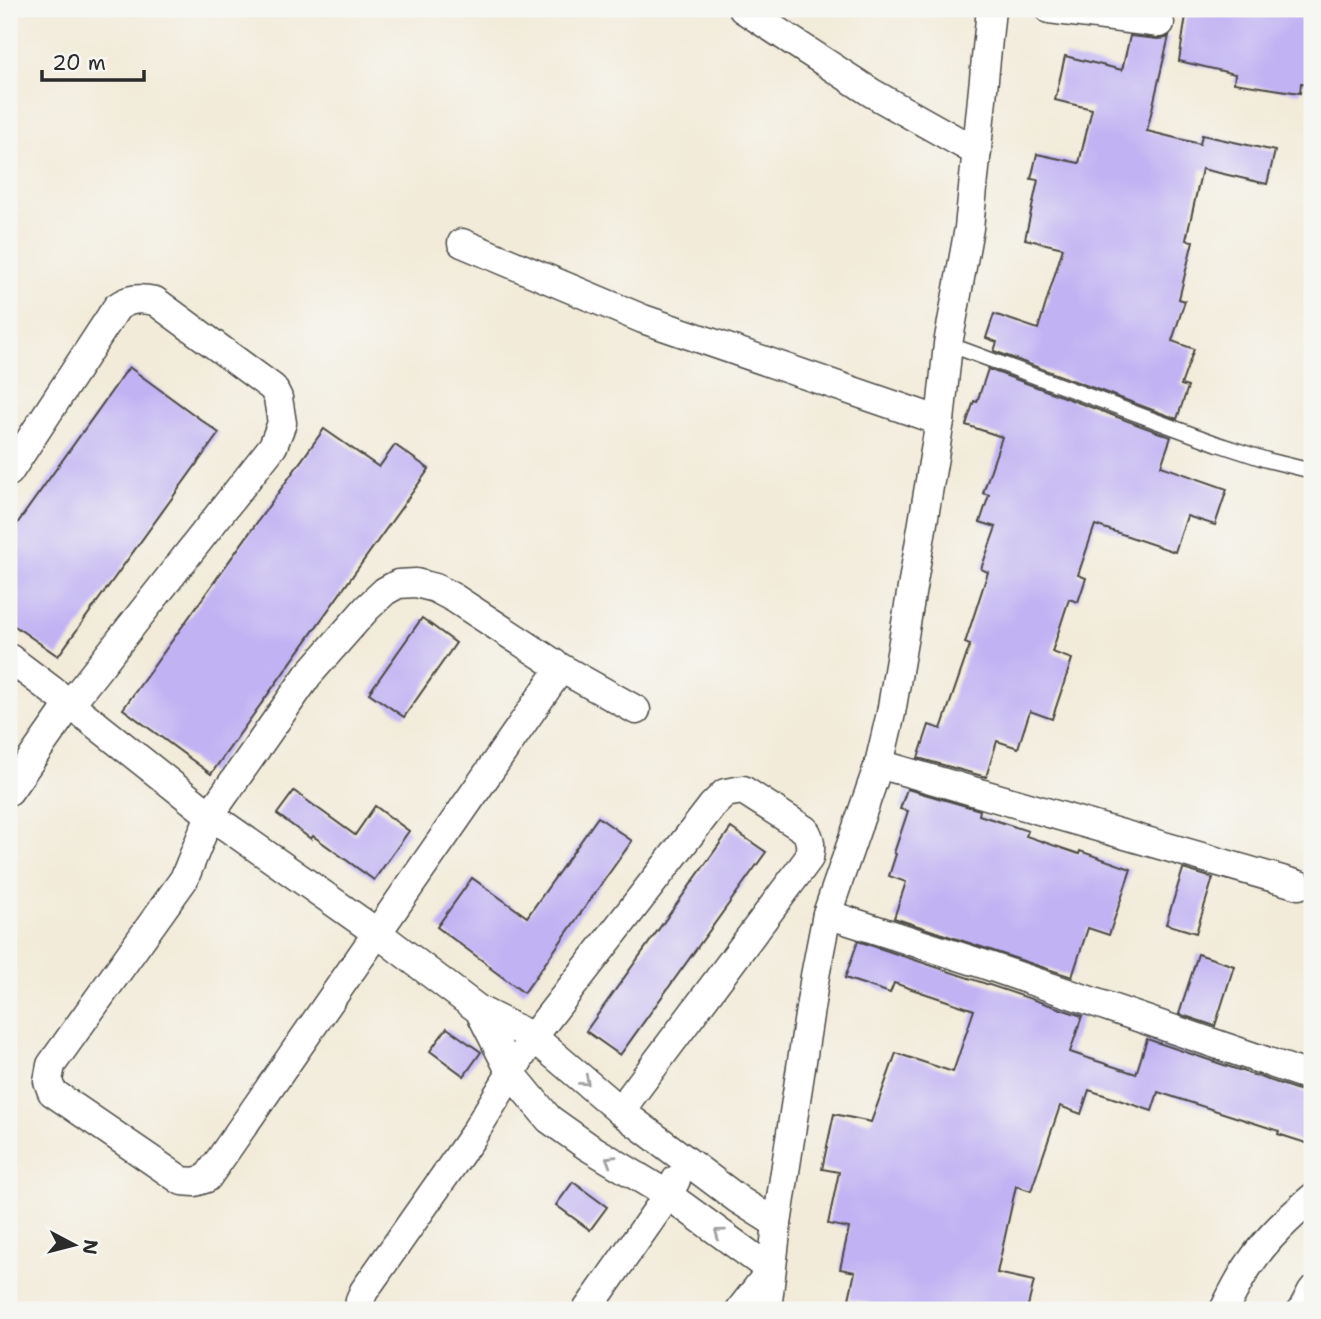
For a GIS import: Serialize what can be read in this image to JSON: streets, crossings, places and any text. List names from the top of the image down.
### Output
{
  "scale_bar": "20 m",
  "north": "right"
}
